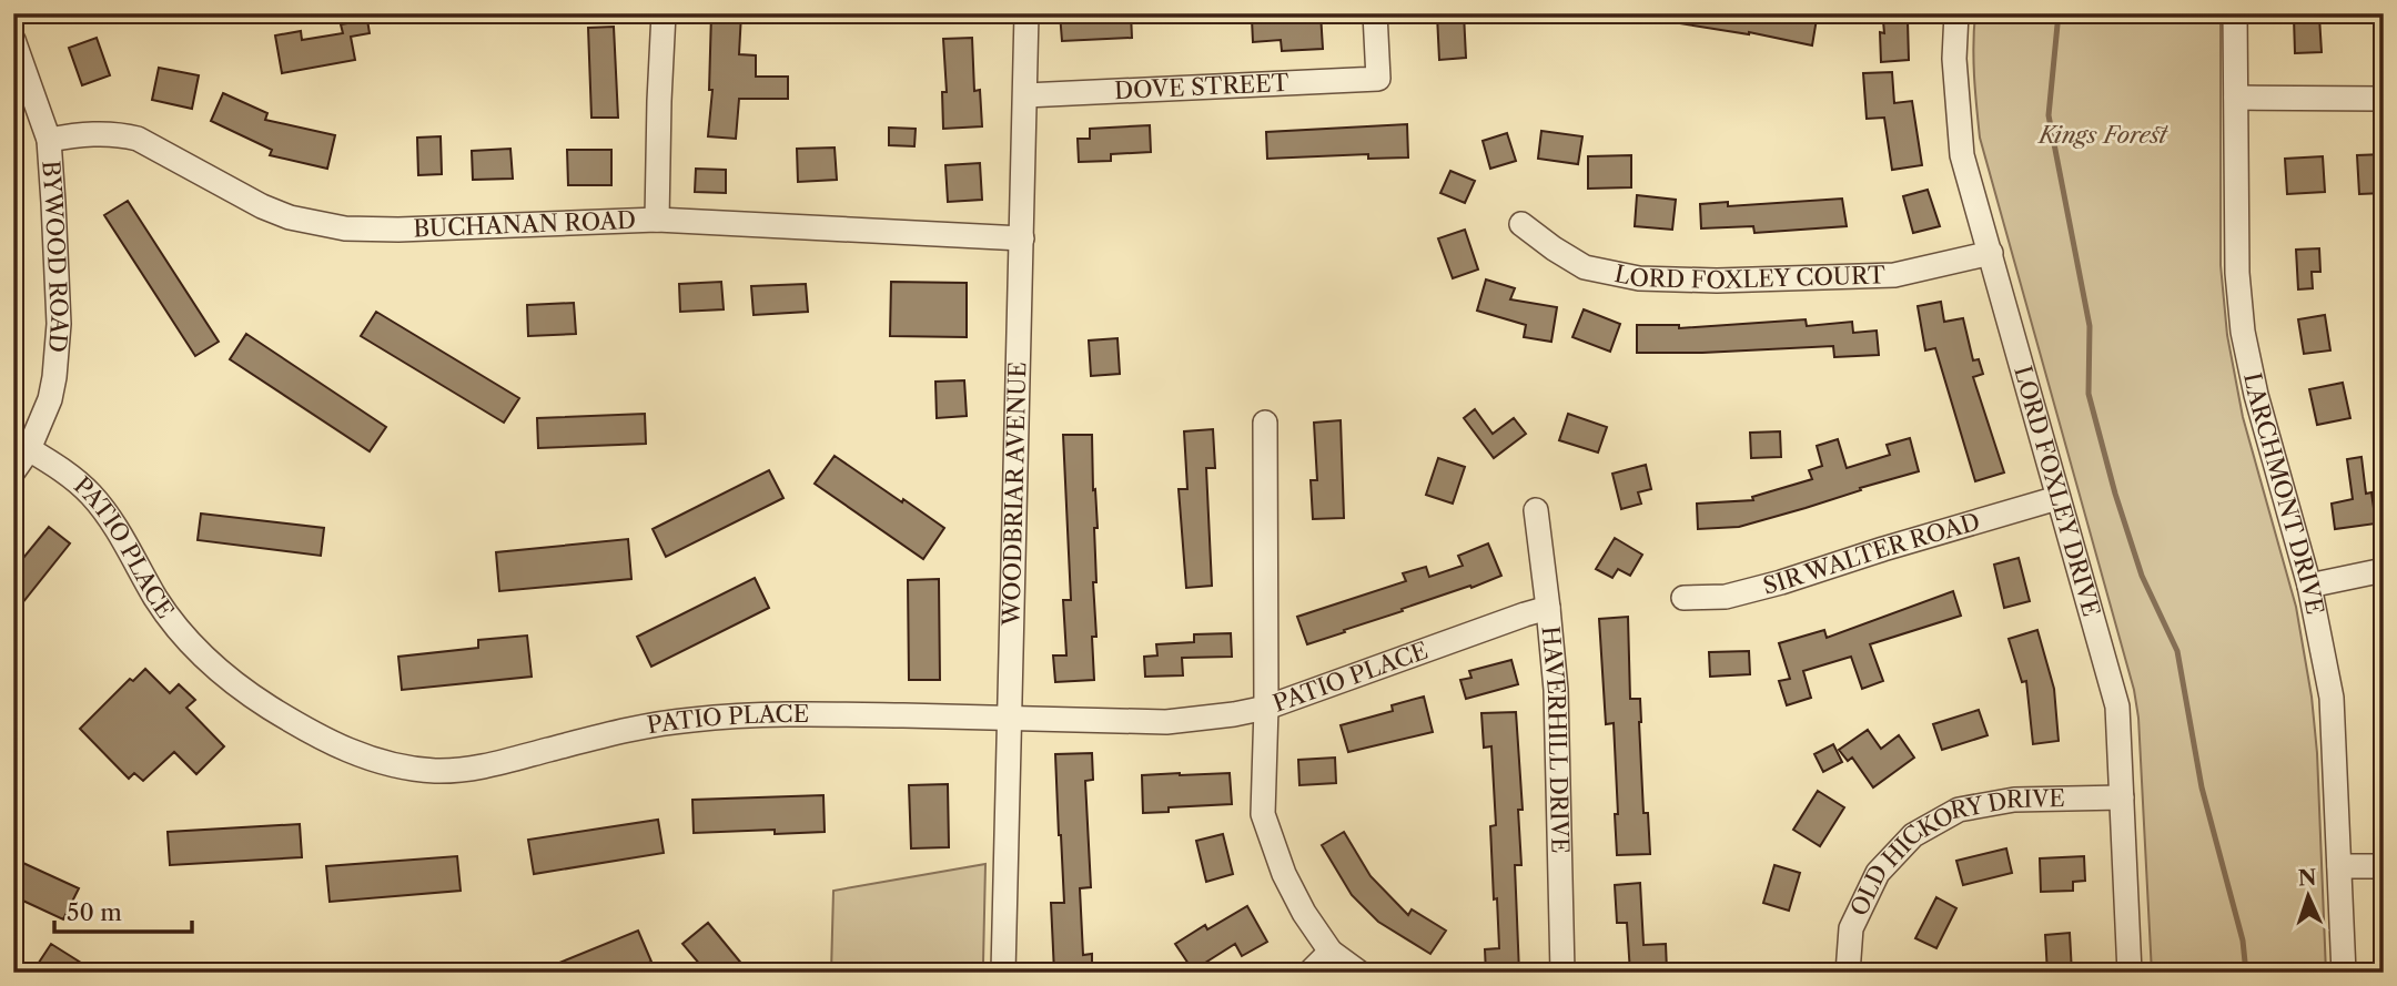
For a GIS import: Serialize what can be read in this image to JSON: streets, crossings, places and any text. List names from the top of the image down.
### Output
{
  "streets": {
    "street": [
      "DOVE STREET",
      "BUCHANAN ROAD",
      "BYWOOD ROAD",
      "LORD FOXLEY COURT",
      "LORD FOXLEY DRIVE",
      "WOODBRIAR AVENUE",
      "LARCHMONT DRIVE",
      "PATIO PLACE",
      "SIR WALTER ROAD",
      "HAVERHILL DRIVE",
      "OLD HICKORY DRIVE"
    ]
  },
  "crossings": [
    ["DOVE STREET", "WOODBRIAR AVENUE"],
    ["BUCHANAN ROAD", "BYWOOD ROAD"],
    ["BUCHANAN ROAD", "WOODBRIAR AVENUE"],
    ["BYWOOD ROAD", "PATIO PLACE"],
    ["LORD FOXLEY COURT", "LORD FOXLEY DRIVE"],
    ["LORD FOXLEY DRIVE", "SIR WALTER ROAD"],
    ["LORD FOXLEY DRIVE", "OLD HICKORY DRIVE"],
    ["WOODBRIAR AVENUE", "PATIO PLACE"],
    ["PATIO PLACE", "HAVERHILL DRIVE"]
  ],
  "parks": ["Kings Forest"],
  "scale_bar": "50 m",
  "north": "top"
}
